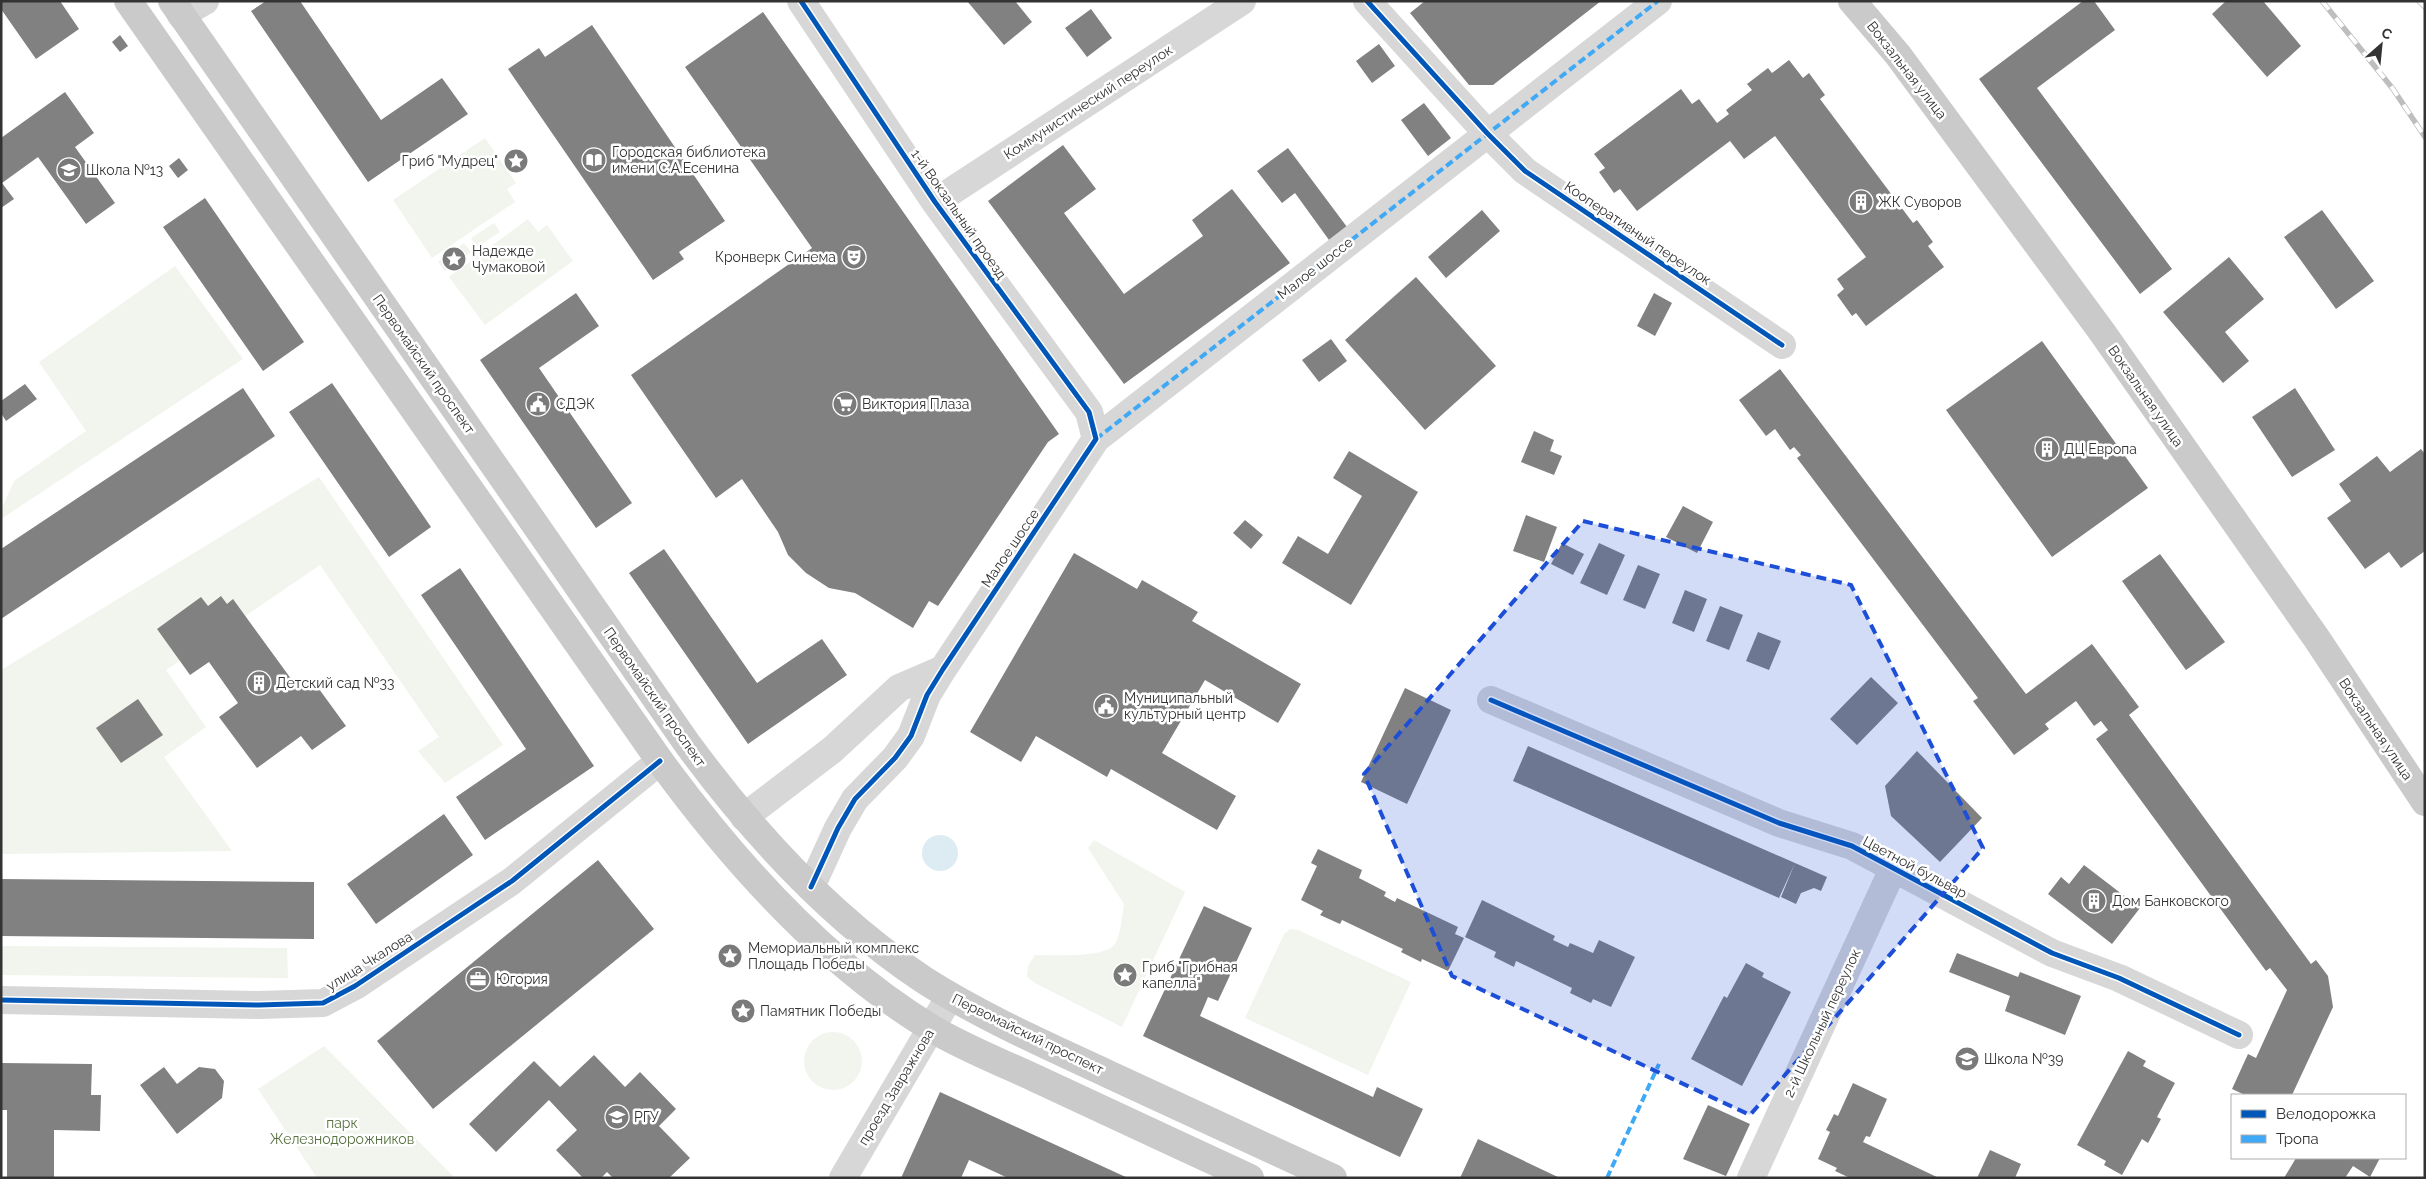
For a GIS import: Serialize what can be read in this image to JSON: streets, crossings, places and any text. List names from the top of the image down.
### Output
{
  "streets": {
    "main road": ["Вокзальная улица", "Первомайский проспект"],
    "street": [
      "Коммунистический переулок",
      "1-й Вокзальный проезд",
      "Кооперативный переулок",
      "Малое шоссе",
      "Цветной бульвар",
      "улица Чкалова",
      "2-й Школьный переулок",
      "проезд Завражнова"
    ]
  },
  "crossings": [
    ["Коммунистический переулок", "1-й Вокзальный проезд"],
    ["1-й Вокзальный проезд", "Малое шоссе"],
    ["Кооперативный переулок", "Малое шоссе"],
    ["Малое шоссе", "Первомайский проспект"],
    ["Первомайский проспект", "проезд Завражнова"],
    ["Цветной бульвар", "2-й Школьный переулок"]
  ],
  "parks": ["парк Железнодорожников"],
  "places": {
    "library": ["Городская библиотека имени С.А.Есенина"],
    "place": [
      "Гриб \"Мудрец\"",
      "Надежде Чумаковой",
      "Мемориальный комплекс Площадь Победы",
      "Гриб \"Грибная капелла\"",
      "Памятник Победы"
    ],
    "school or university": ["Школа №13", "Школа №39", "РГУ"],
    "building": [
      "ЖК Суворов",
      "ДЦ Европа",
      "Детский сад №33",
      "Дом Банковского"
    ],
    "theatre": ["Кронверк Синема"],
    "public building": ["СДЭК", "Муниципальный культурный центр"],
    "supermarket": ["Виктория Плаза"],
    "office": ["Югория"]
  },
  "legend": ["Велодорожка", "Тропа"],
  "north": "top right"
}
